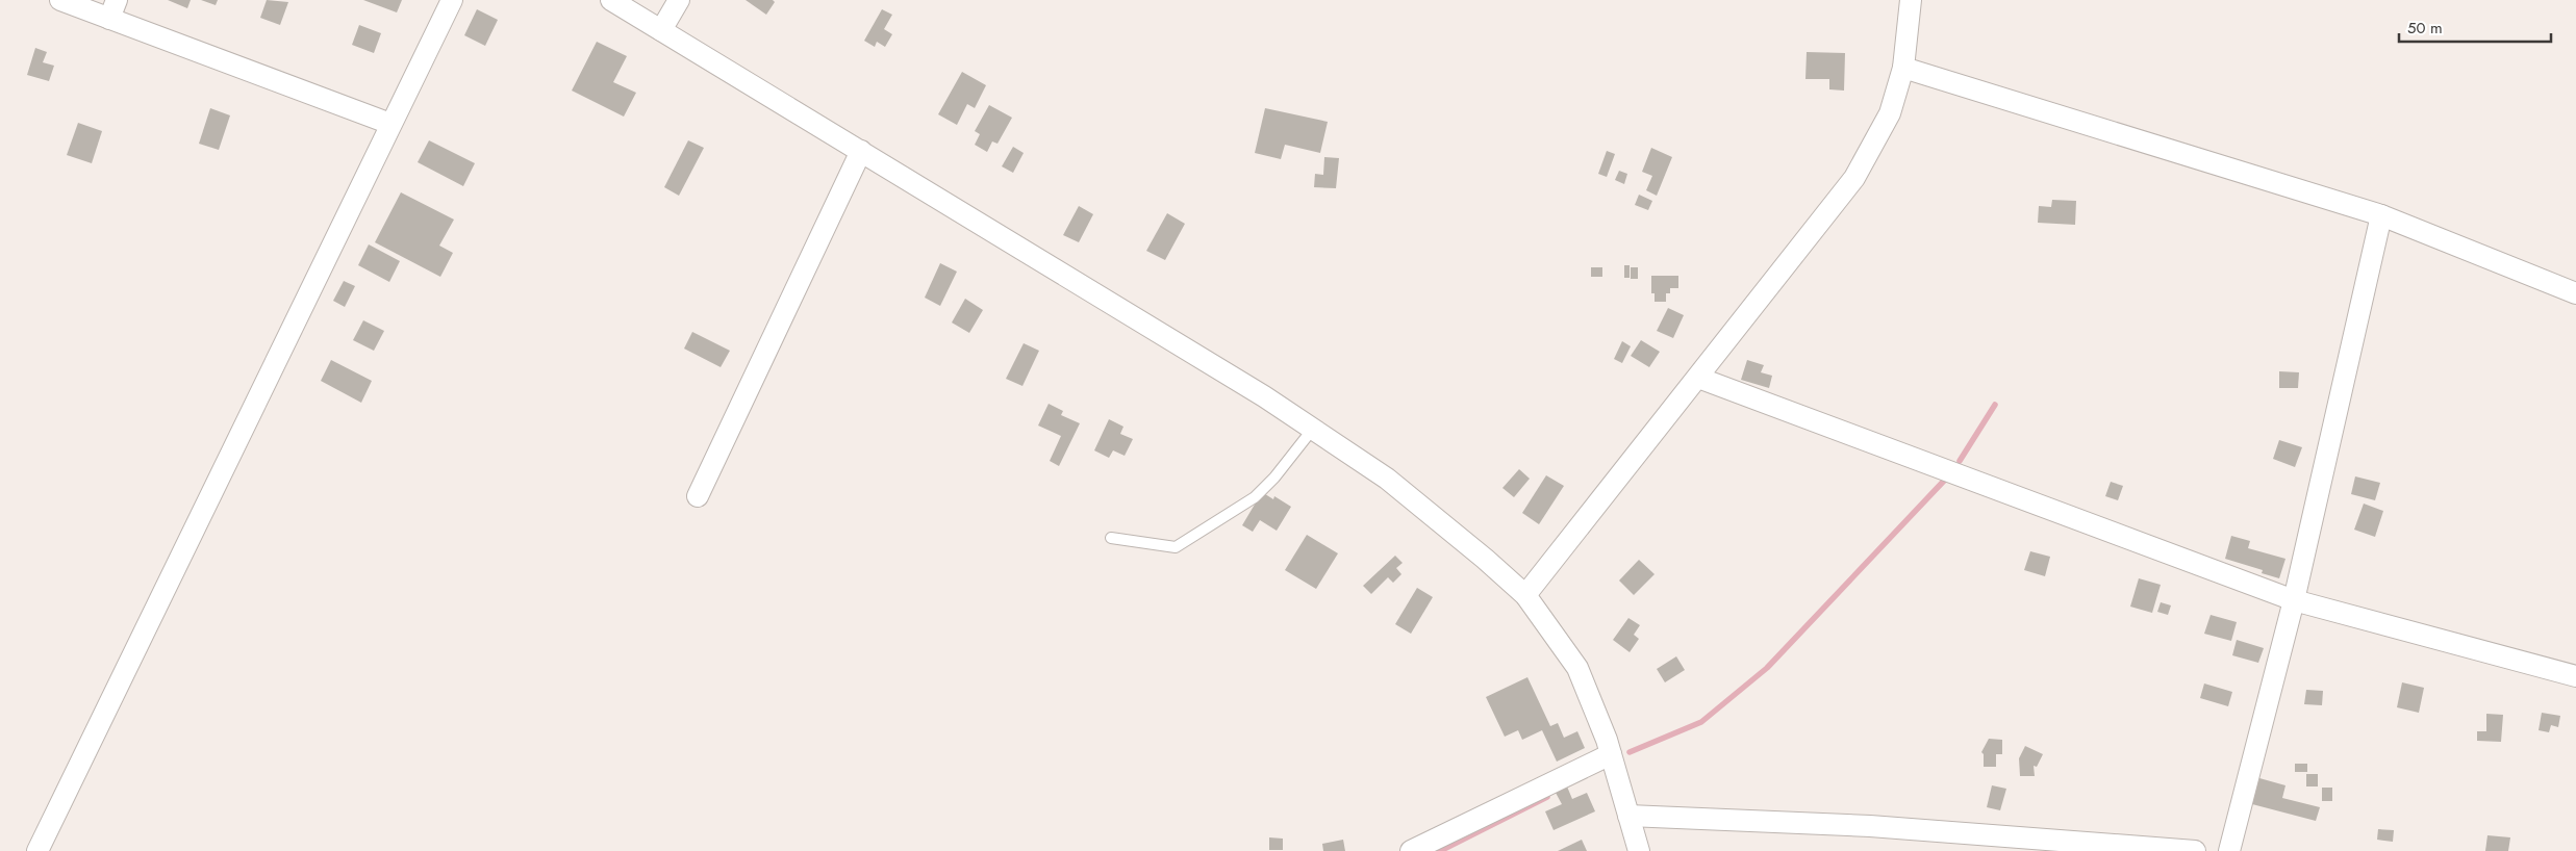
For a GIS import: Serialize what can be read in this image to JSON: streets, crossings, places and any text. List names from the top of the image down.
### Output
{
  "scale_bar": "50 m"
}
